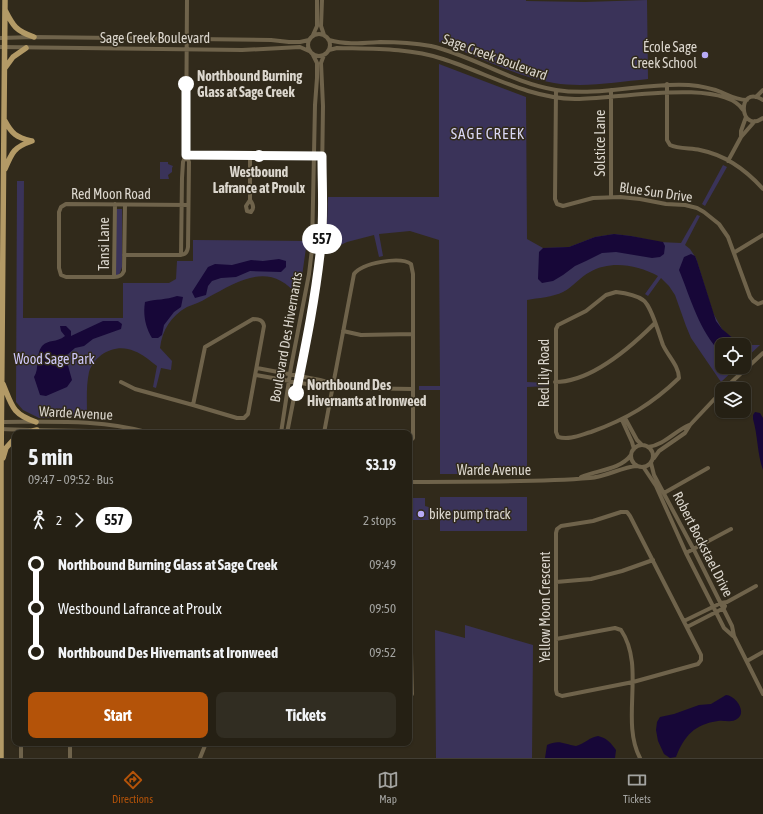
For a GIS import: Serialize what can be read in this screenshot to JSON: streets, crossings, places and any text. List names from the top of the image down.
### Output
{
  "streets": {
    "street": [
      "Sage Creek Boulevard",
      "Solstice Lane",
      "Blue Sun Drive",
      "Red Moon Road",
      "Tansi Lane",
      "Boulevard Des Hivernants",
      "Red Lily Road",
      "Warde Avenue",
      "Robert Bockstael Drive",
      "Yellow Moon Crescent"
    ]
  },
  "crossings": [
    ["Sage Creek Boulevard", "Solstice Lane"],
    ["Sage Creek Boulevard", "Blue Sun Drive"],
    ["Sage Creek Boulevard", "Boulevard Des Hivernants"],
    ["Solstice Lane", "Blue Sun Drive"],
    ["Red Moon Road", "Tansi Lane"],
    ["Warde Avenue", "Robert Bockstael Drive"]
  ],
  "districts": ["SAGE CREEK"],
  "parks": ["Wood Sage Park"],
  "places": [
    "École Sage Creek School",
    "Northbound Burning Glass at Sage Creek",
    "Westbound Lafrance at Proulx",
    "Northbound Des Hivernants at Ironweed",
    "bike pump track"
  ],
  "lines": ["bus line 557"],
  "page": {
    "on_map": "557",
    "heading": ["5 min", "09:47 – 09:52 · Bus", "$3.19"],
    "legs": ["2", "557", "2 stops"],
    "list": [
      {
        "name": "Northbound Burning Glass at Sage Creek",
        "value": "09:49"
      },
      {
        "name": "Westbound Lafrance at Proulx",
        "value": "09:50"
      },
      {
        "name": "Northbound Des Hivernants at Ironweed",
        "value": "09:52"
      }
    ],
    "buttons": ["Start", "Tickets"],
    "tabs": ["Directions", "Map", "Tickets"]
  }
}
